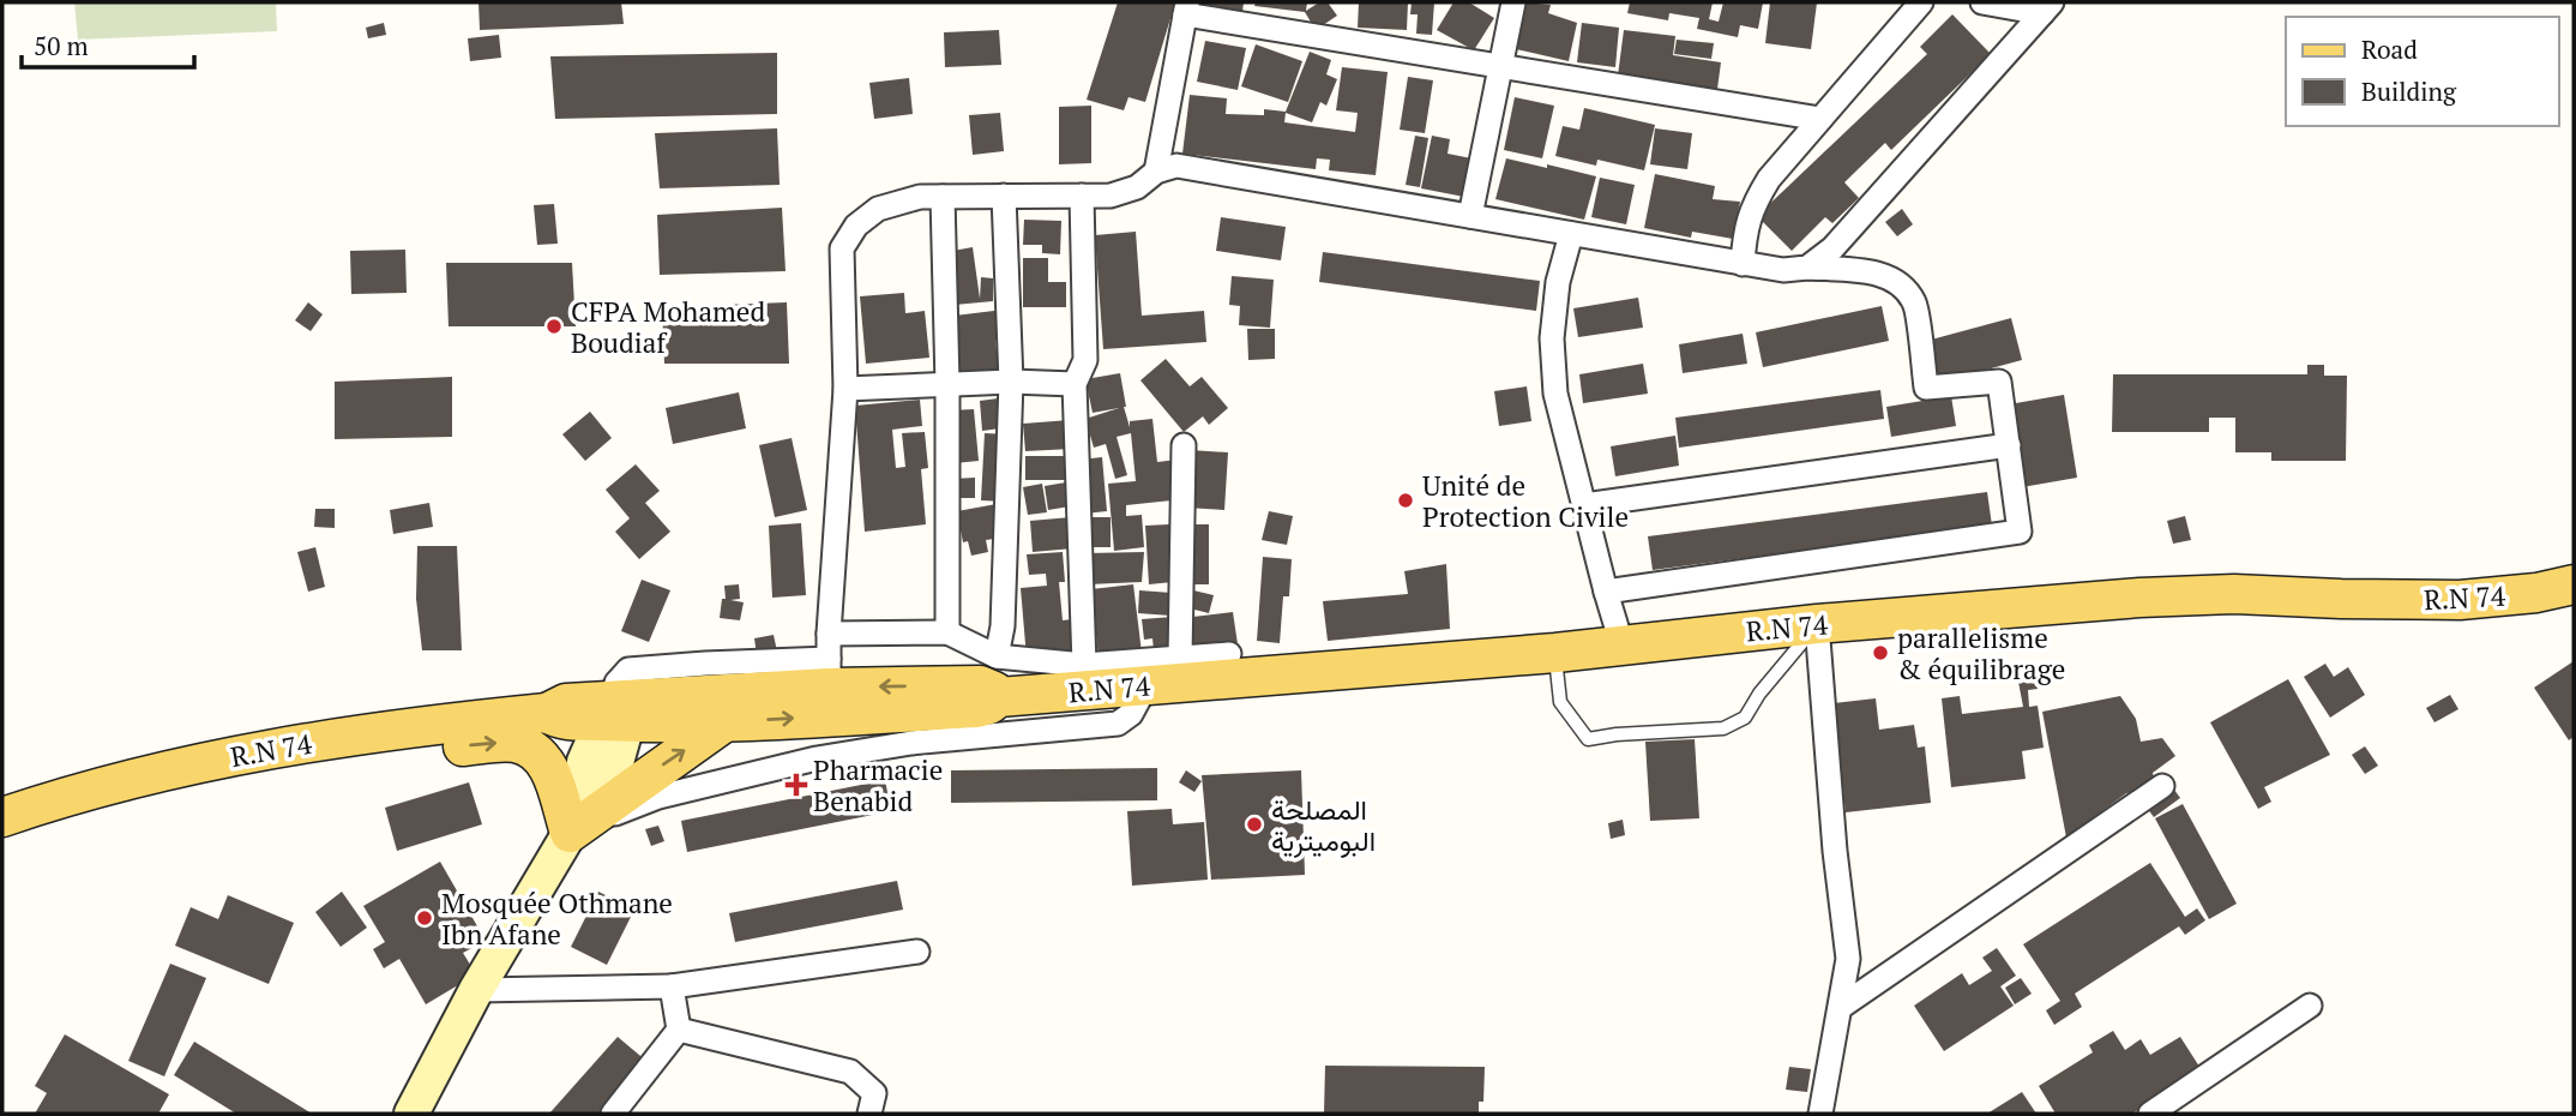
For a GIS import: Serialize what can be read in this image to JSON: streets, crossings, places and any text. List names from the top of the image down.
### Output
{
  "streets": {
    "main road": ["R.N 74"]
  },
  "places": {
    "other": [
      "CFPA Mohamed Boudiaf",
      "Unité de Protection Civile",
      "parallelisme & équilibrage",
      "المصلحة البوميترية",
      "Mosquée Othmane Ibn Afane"
    ],
    "health": ["Pharmacie Benabid"]
  },
  "legend": ["Road", "Building"],
  "scale_bar": "50 m"
}
